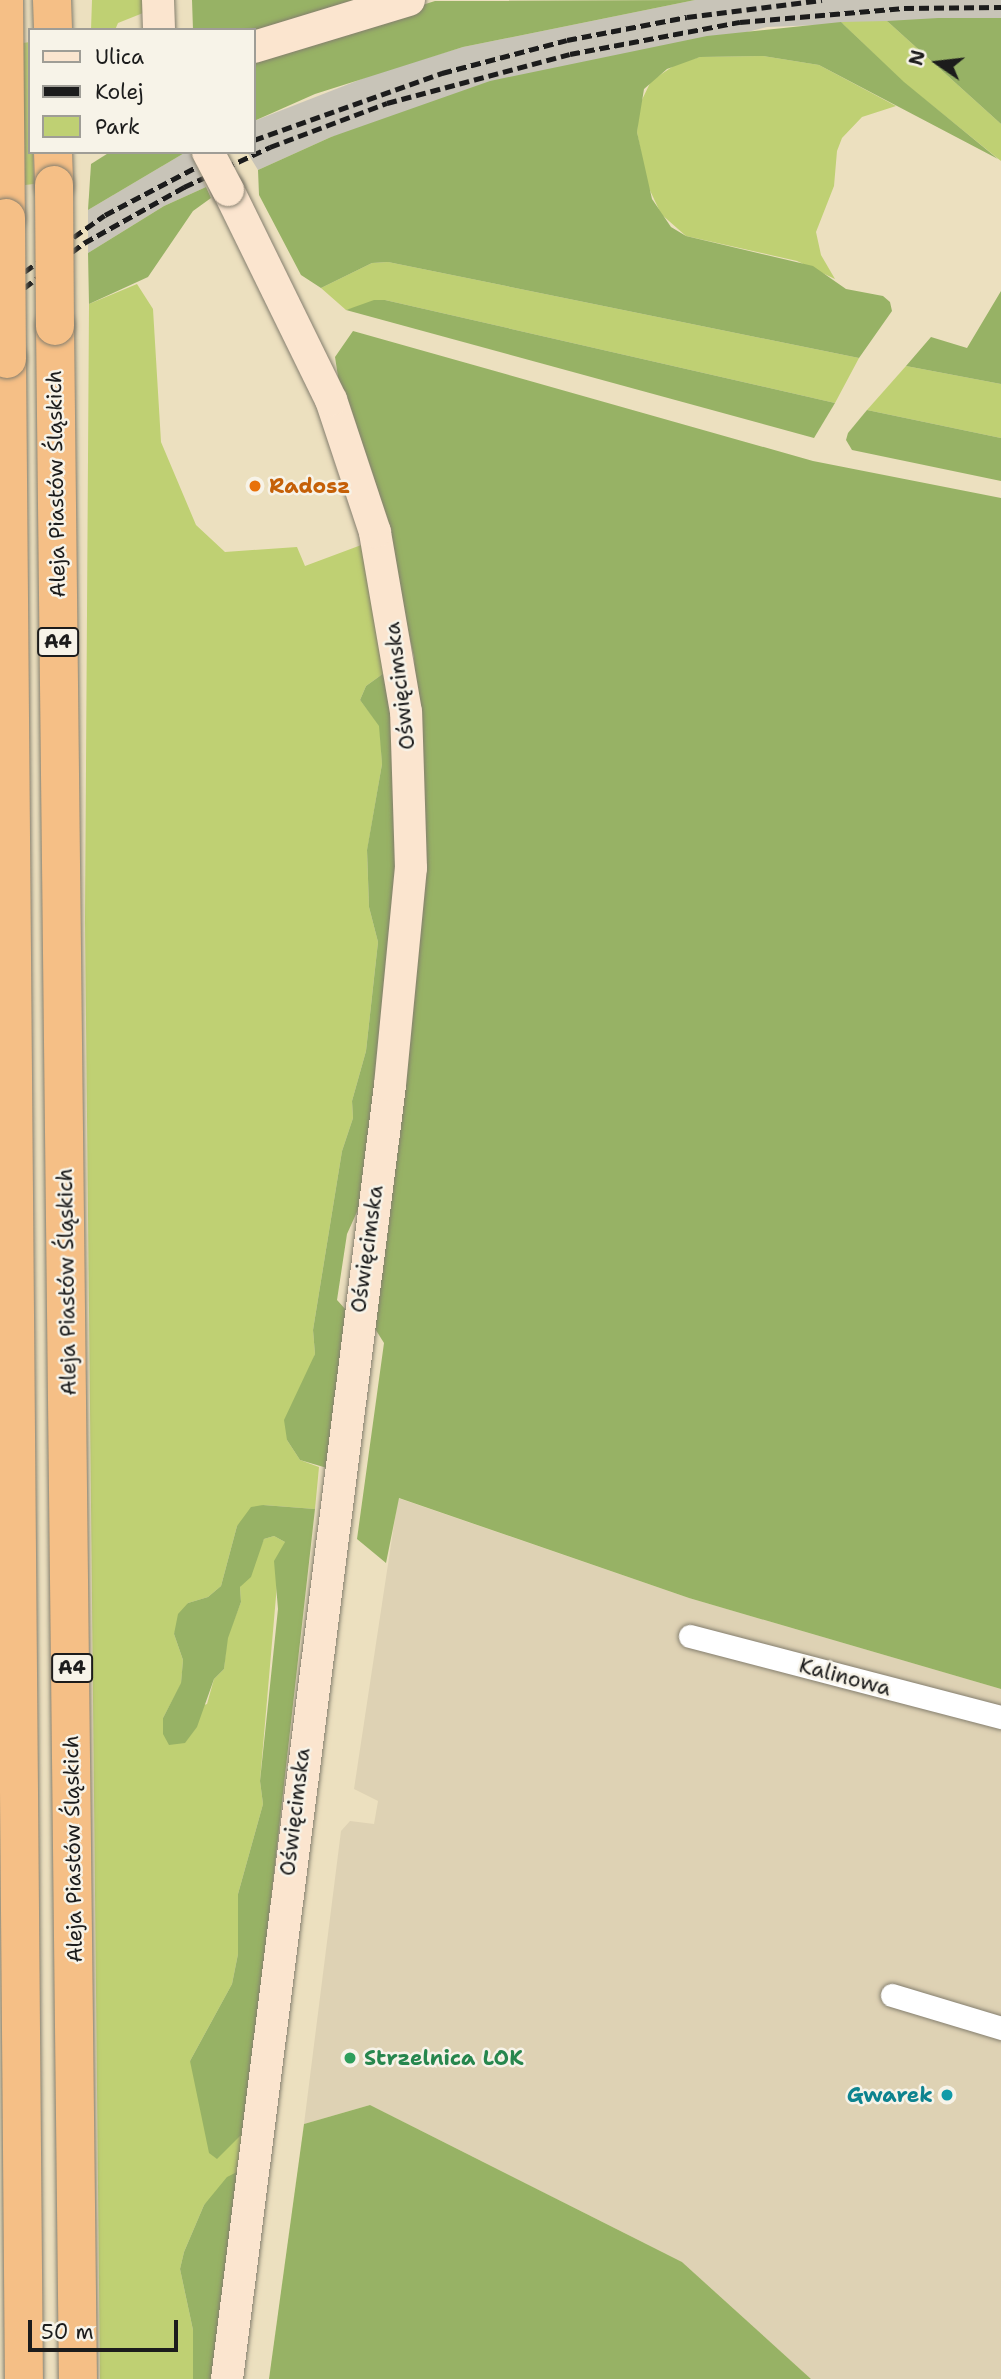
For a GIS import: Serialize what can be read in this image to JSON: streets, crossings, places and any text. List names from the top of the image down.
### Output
{
  "streets": {
    "highway": ["Aleja Piastów Śląskich", "A4"],
    "street": ["Oświęcimska", "Kalinowa"]
  },
  "places": ["Radosz", "Strzelnica LOK", "Gwarek"],
  "legend": ["Ulica", "Kolej", "Park"],
  "scale_bar": "50 m",
  "north": "left"
}
